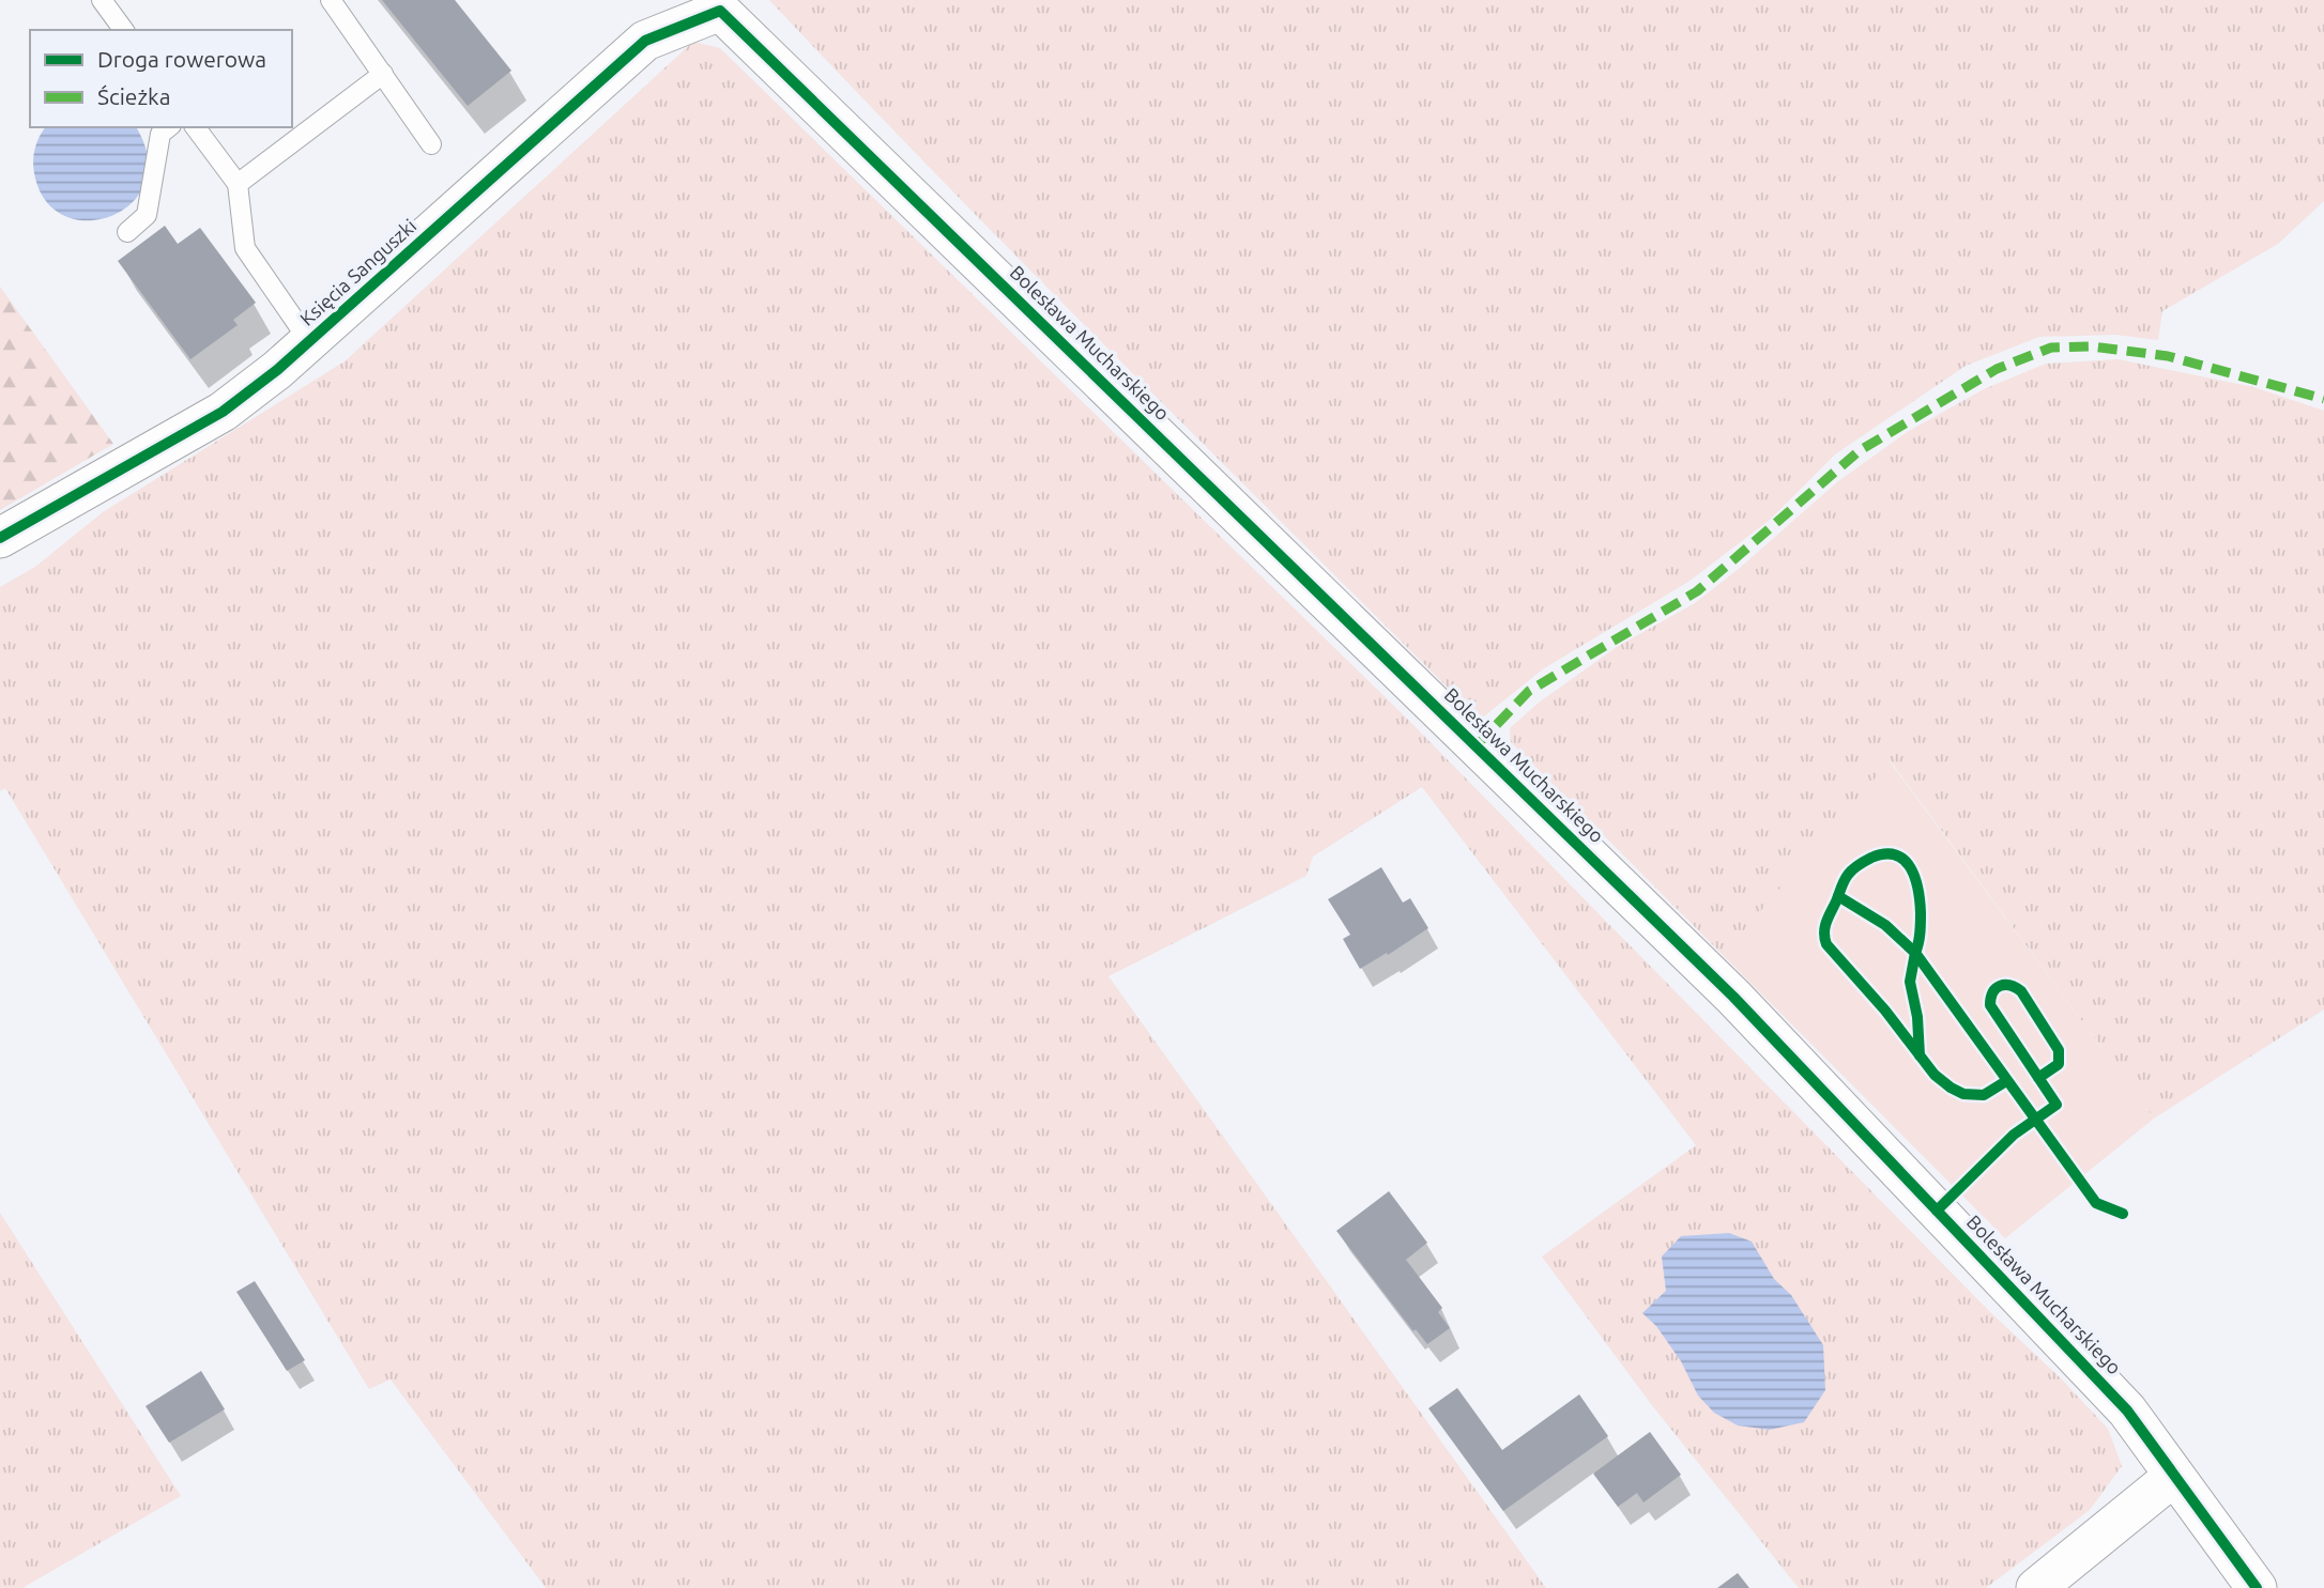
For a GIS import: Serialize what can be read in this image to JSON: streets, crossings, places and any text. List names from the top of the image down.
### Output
{
  "streets": {
    "street": ["Księcia Sanguszki", "Bolesława Mucharskiego"]
  },
  "crossings": [
    ["Księcia Sanguszki", "Bolesława Mucharskiego"]
  ],
  "legend": ["Droga rowerowa", "Ścieżka"]
}
